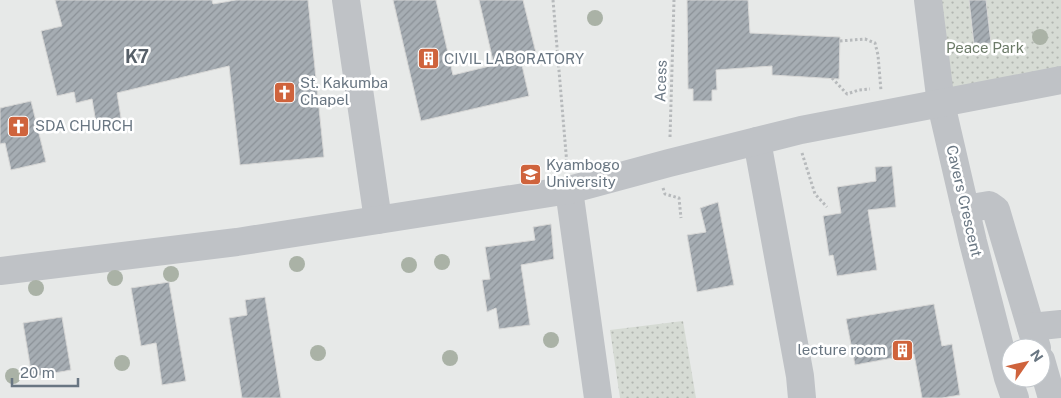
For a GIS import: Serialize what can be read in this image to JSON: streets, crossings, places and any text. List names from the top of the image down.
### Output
{
  "streets": {
    "street": ["Cavers Crescent"],
    "path": ["Acess"]
  },
  "districts": ["K7"],
  "parks": ["Peace Park"],
  "places": {
    "building": ["CIVIL LABORATORY", "lecture room"],
    "church": ["St. Kakumba Chapel", "SDA CHURCH"],
    "school or university": ["Kyambogo University"]
  },
  "scale_bar": "20 m",
  "north": "top right"
}
